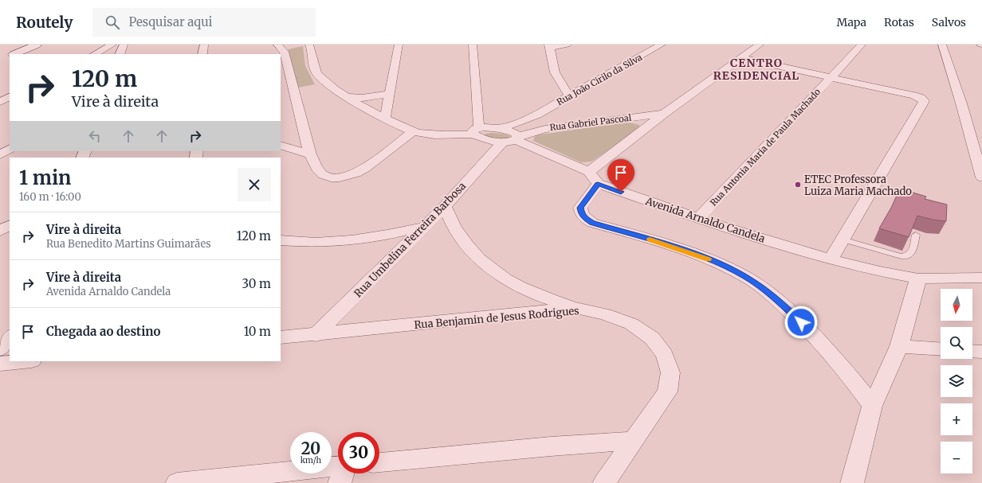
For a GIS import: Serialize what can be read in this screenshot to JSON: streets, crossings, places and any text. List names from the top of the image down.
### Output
{
  "streets": {
    "street": [
      "Rua João Cirilo da Silva",
      "Rua Gabriel Pascoal",
      "Rua Antonia Maria de Paula Machado",
      "Avenida Arnaldo Candela",
      "Rua Umbelina Ferreira Barbosa",
      "Rua Benjamin de Jesus Rodrigues"
    ]
  },
  "crossings": [
    ["Rua João Cirilo da Silva", "Rua Gabriel Pascoal"],
    ["Rua João Cirilo da Silva", "Avenida Arnaldo Candela"],
    ["Rua João Cirilo da Silva", "Rua Umbelina Ferreira Barbosa"],
    ["Rua Gabriel Pascoal", "Avenida Arnaldo Candela"],
    ["Rua Gabriel Pascoal", "Rua Umbelina Ferreira Barbosa"],
    ["Rua Antonia Maria de Paula Machado", "Avenida Arnaldo Candela"],
    ["Avenida Arnaldo Candela", "Rua Umbelina Ferreira Barbosa"],
    ["Rua Umbelina Ferreira Barbosa", "Rua Benjamin de Jesus Rodrigues"]
  ],
  "districts": ["CENTRO RESIDENCIAL"],
  "places": ["ETEC Professora Luiza Maria Machado"],
  "north": "bottom",
  "page": {
    "header": "Routely",
    "search": "Pesquisar aqui",
    "nav": ["Mapa", "Rotas", "Salvos"],
    "turn": ["120 m", "Vire à direita"],
    "heading": ["1 min", "160 m · 16:00"],
    "list": [
      {
        "name": "Vire à direita",
        "note": "Rua Benedito Martins Guimarães",
        "value": "120 m"
      },
      {
        "name": "Vire à direita",
        "note": "Avenida Arnaldo Candela",
        "value": "30 m"
      },
      {
        "name": "Chegada ao destino",
        "value": "10 m"
      }
    ],
    "map_buttons": ["+", "−"],
    "speed": "20 km/h",
    "limit": "30"
  }
}
